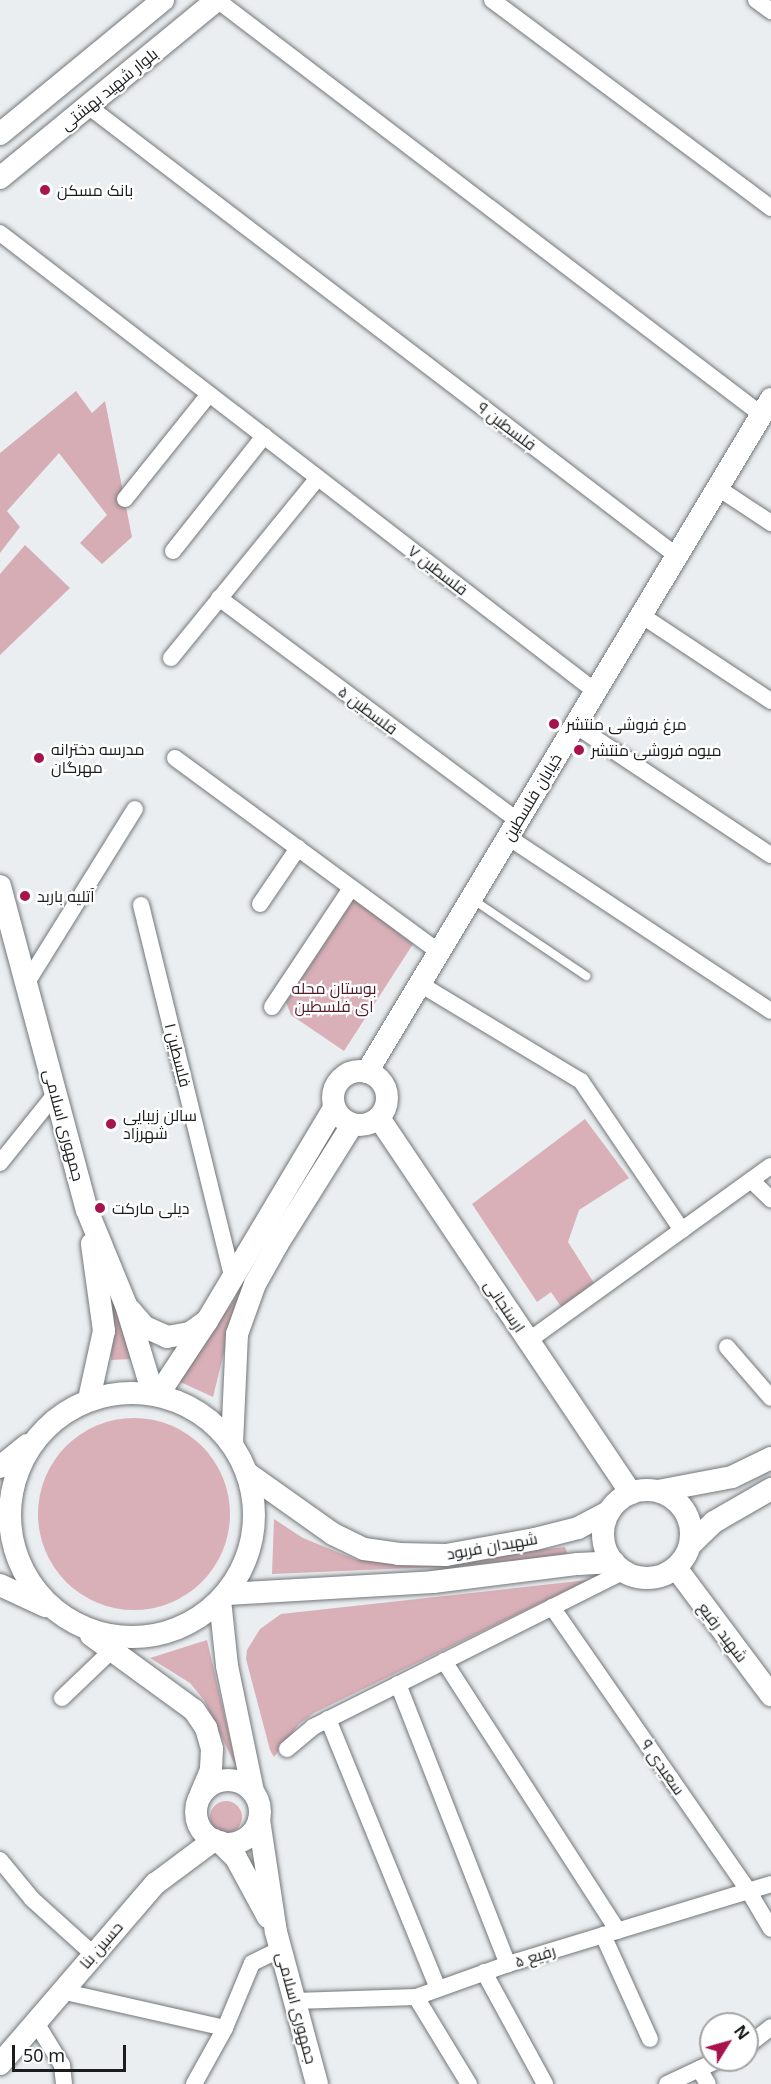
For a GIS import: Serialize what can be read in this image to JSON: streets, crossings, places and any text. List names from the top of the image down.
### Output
{
  "streets": {
    "street": [
      "بلوار شهید بهشتی",
      "فلسطین ۹",
      "فلسطین ۷",
      "فلسطین ۵",
      "خیابان فلسطین",
      "فلسطین ۱",
      "جمهوری اسلامی",
      "ارسنجانی",
      "شهيدان فربود",
      "شهید رفیع",
      "سعیدی ۹",
      "حسین بنا",
      "رفیع ۵"
    ]
  },
  "crossings": [
    ["بلوار شهید بهشتی", "فلسطین ۹"],
    ["فلسطین ۹", "خیابان فلسطین"],
    ["فلسطین ۷", "خیابان فلسطین"],
    ["فلسطین ۵", "خیابان فلسطین"],
    ["خیابان فلسطین", "ارسنجانی"],
    ["جمهوری اسلامی", "رفیع ۵"],
    ["ارسنجانی", "شهيدان فربود"],
    ["ارسنجانی", "شهید رفیع"],
    ["شهيدان فربود", "شهید رفیع"],
    ["سعیدی ۹", "رفیع ۵"]
  ],
  "parks": ["بوستان محله ای فلسطین"],
  "places": [
    "بانک مسکن",
    "مرغ فروشی منتشر",
    "میوه فروشی منتشر",
    "مدرسه دخترانه مهرگان",
    "آتلیه باربد",
    "سالن زیبایی شهرزاد",
    "دیلی مارکت"
  ],
  "scale_bar": "50 m",
  "north": "top right"
}
